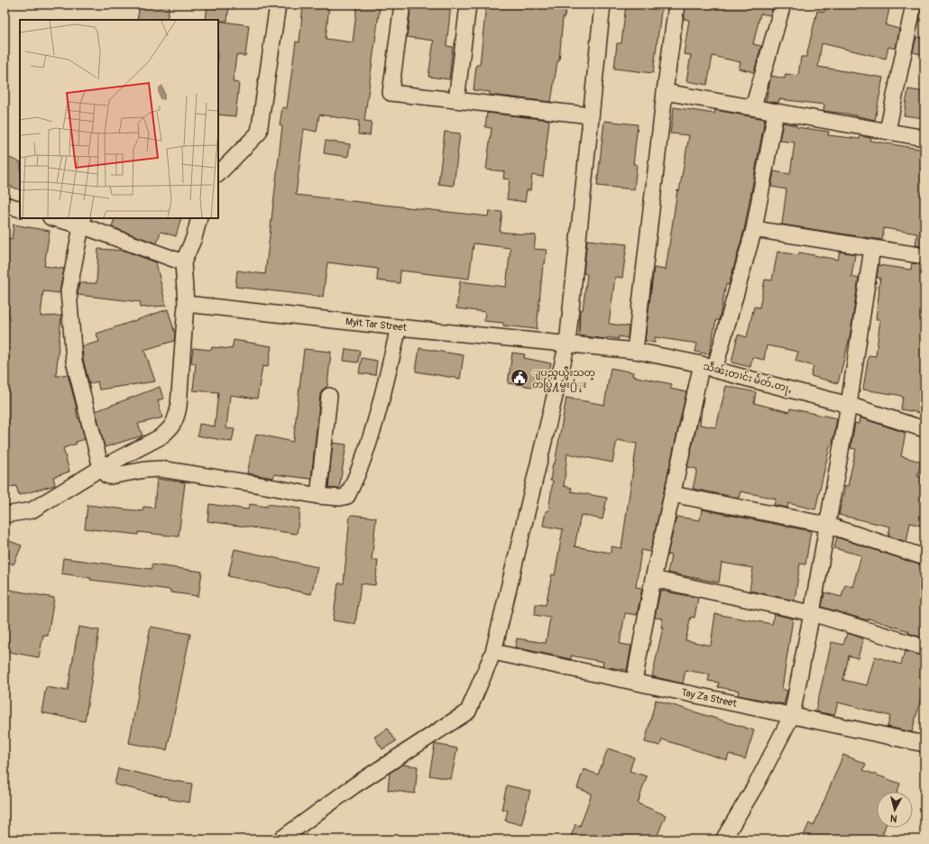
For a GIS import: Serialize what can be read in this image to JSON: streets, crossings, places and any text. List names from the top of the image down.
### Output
{
  "streets": {
    "street": ["Myit Tar Street", "သဵၼ်ႈတၢင်း မႅတ်ႉတႃႇ", "Tay Za Street"]
  },
  "crossings": [
    ["Myit Tar Street", "သဵၼ်ႈတၢင်း မႅတ်ႉတႃႇ"]
  ],
  "places": {
    "public building": ["ျပည္နယ္မီးသတ္ တပ္ဖြဲ႔မွဴး႐ံုး"]
  },
  "north": "bottom"
}
